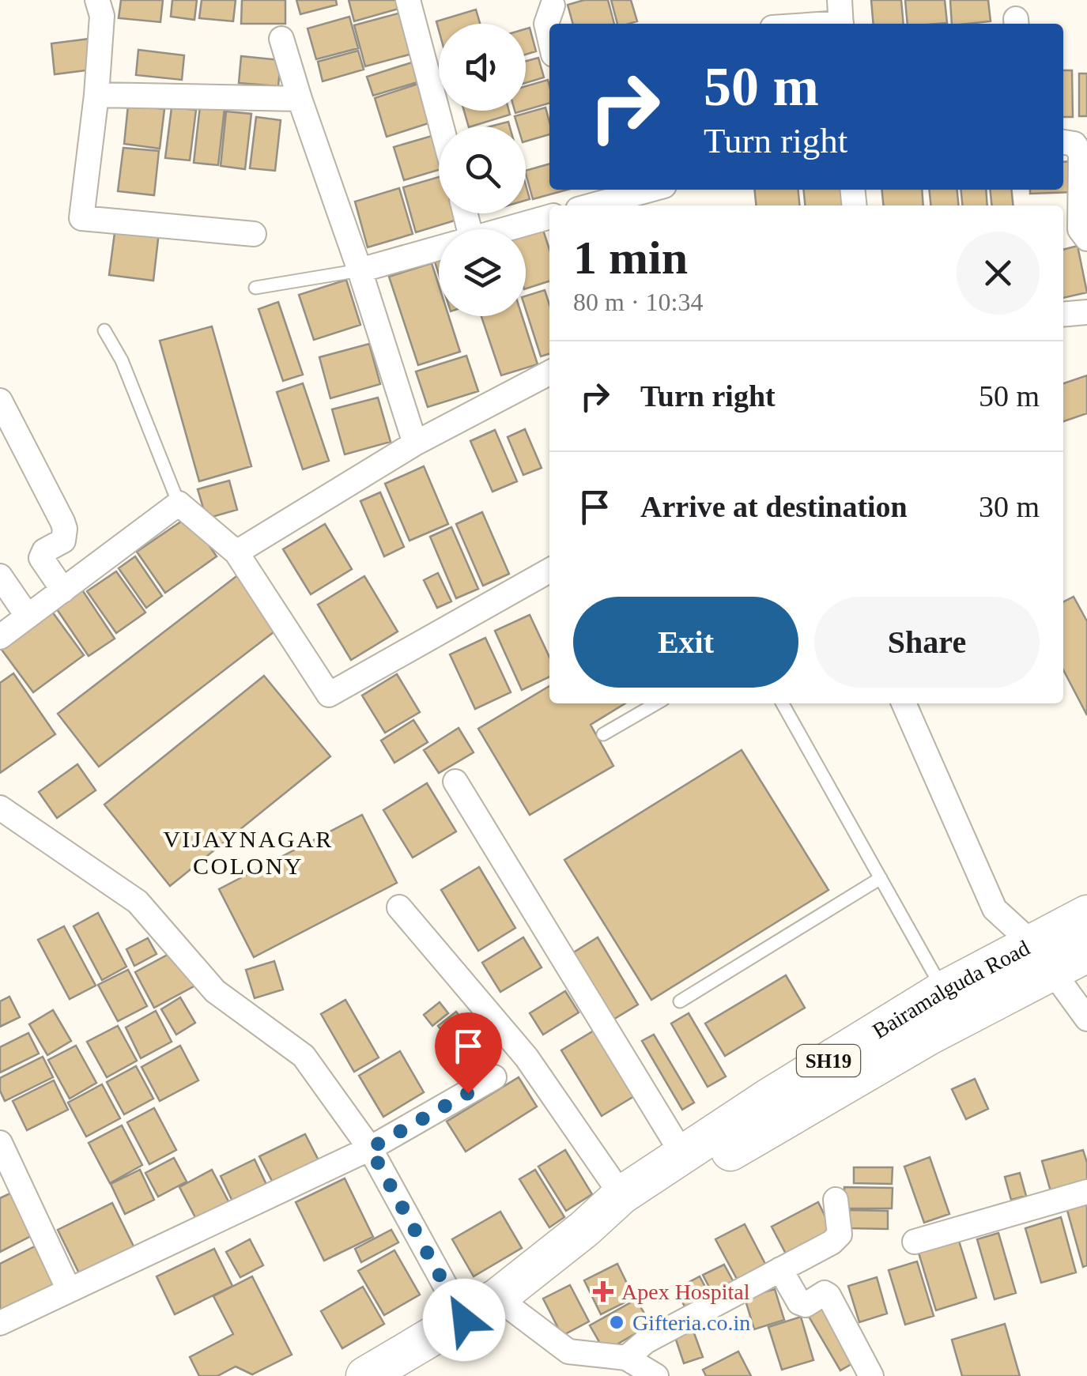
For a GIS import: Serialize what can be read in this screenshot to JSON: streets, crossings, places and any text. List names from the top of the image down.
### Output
{
  "streets": {
    "main road": ["Bairamalguda Road", "SH19"]
  },
  "districts": ["VIJAYNAGAR COLONY"],
  "places": {
    "health": ["Apex Hospital"],
    "other": ["Gifteria.co.in"]
  },
  "page": {
    "turn": ["50 m", "Turn right"],
    "heading": ["1 min", "80 m · 10:34"],
    "list": [
      {
        "name": "Turn right",
        "value": "50 m"
      },
      {
        "name": "Arrive at destination",
        "value": "30 m"
      }
    ],
    "buttons": ["Exit", "Share"]
  }
}
